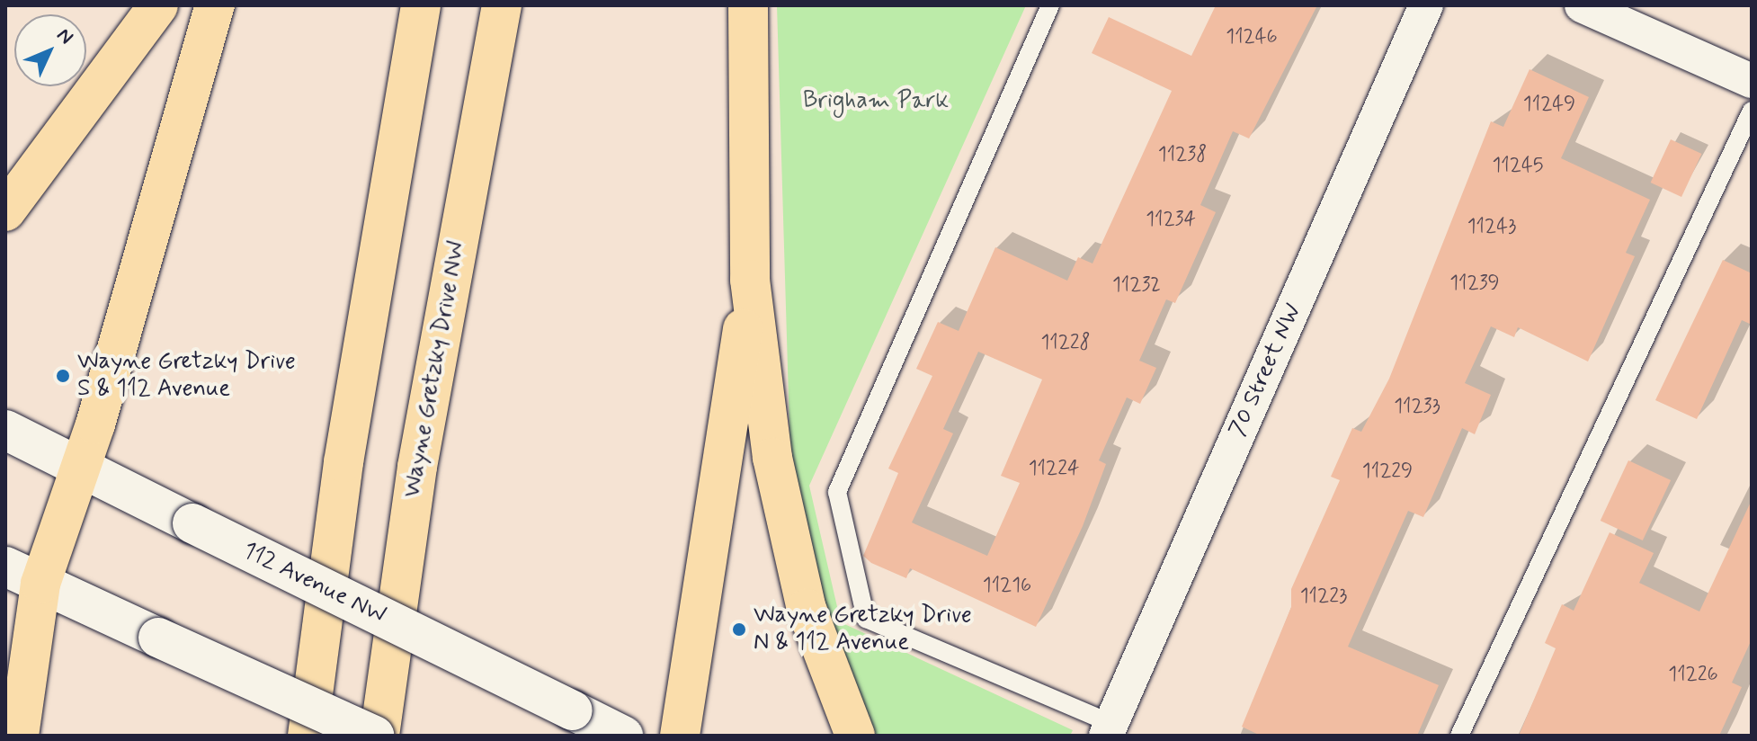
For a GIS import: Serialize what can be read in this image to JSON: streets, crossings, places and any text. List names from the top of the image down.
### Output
{
  "streets": {
    "main road": ["Wayne Gretzky Drive NW", "112 Avenue NW"],
    "street": ["70 Street NW"]
  },
  "parks": ["Brigham Park"],
  "places": ["Wayne Gretzky Drive S & 112 Avenue", "Wayne Gretzky Drive N & 112 Avenue"],
  "house_numbers": [
    "11246",
    "11249",
    "11238",
    "11245",
    "11234",
    "11243",
    "11239",
    "11232",
    "11228",
    "11233",
    "11224",
    "11229",
    "11216",
    "11223",
    "11226"
  ],
  "north": "top right"
}
